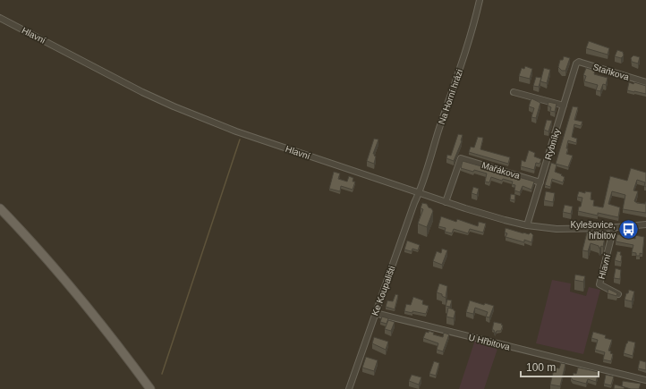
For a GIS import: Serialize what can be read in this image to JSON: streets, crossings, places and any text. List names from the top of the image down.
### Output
{
  "streets": {
    "street": [
      "Hlavní",
      "Staňkova",
      "Na Horní hrázi",
      "Rybníky",
      "Mařákova",
      "Ke Koupališti",
      "U Hřbitova"
    ]
  },
  "crossings": [
    ["Hlavní", "Na Horní hrázi"],
    ["Hlavní", "Rybníky"],
    ["Hlavní", "Mařákova"],
    ["Hlavní", "Ke Koupališti"],
    ["Staňkova", "Rybníky"],
    ["Na Horní hrázi", "Ke Koupališti"],
    ["Rybníky", "Mařákova"],
    ["Ke Koupališti", "U Hřbitova"]
  ],
  "places": {
    "bus stop": ["Kylešovice, hřbitov"]
  },
  "scale_bar": "100 m"
}
